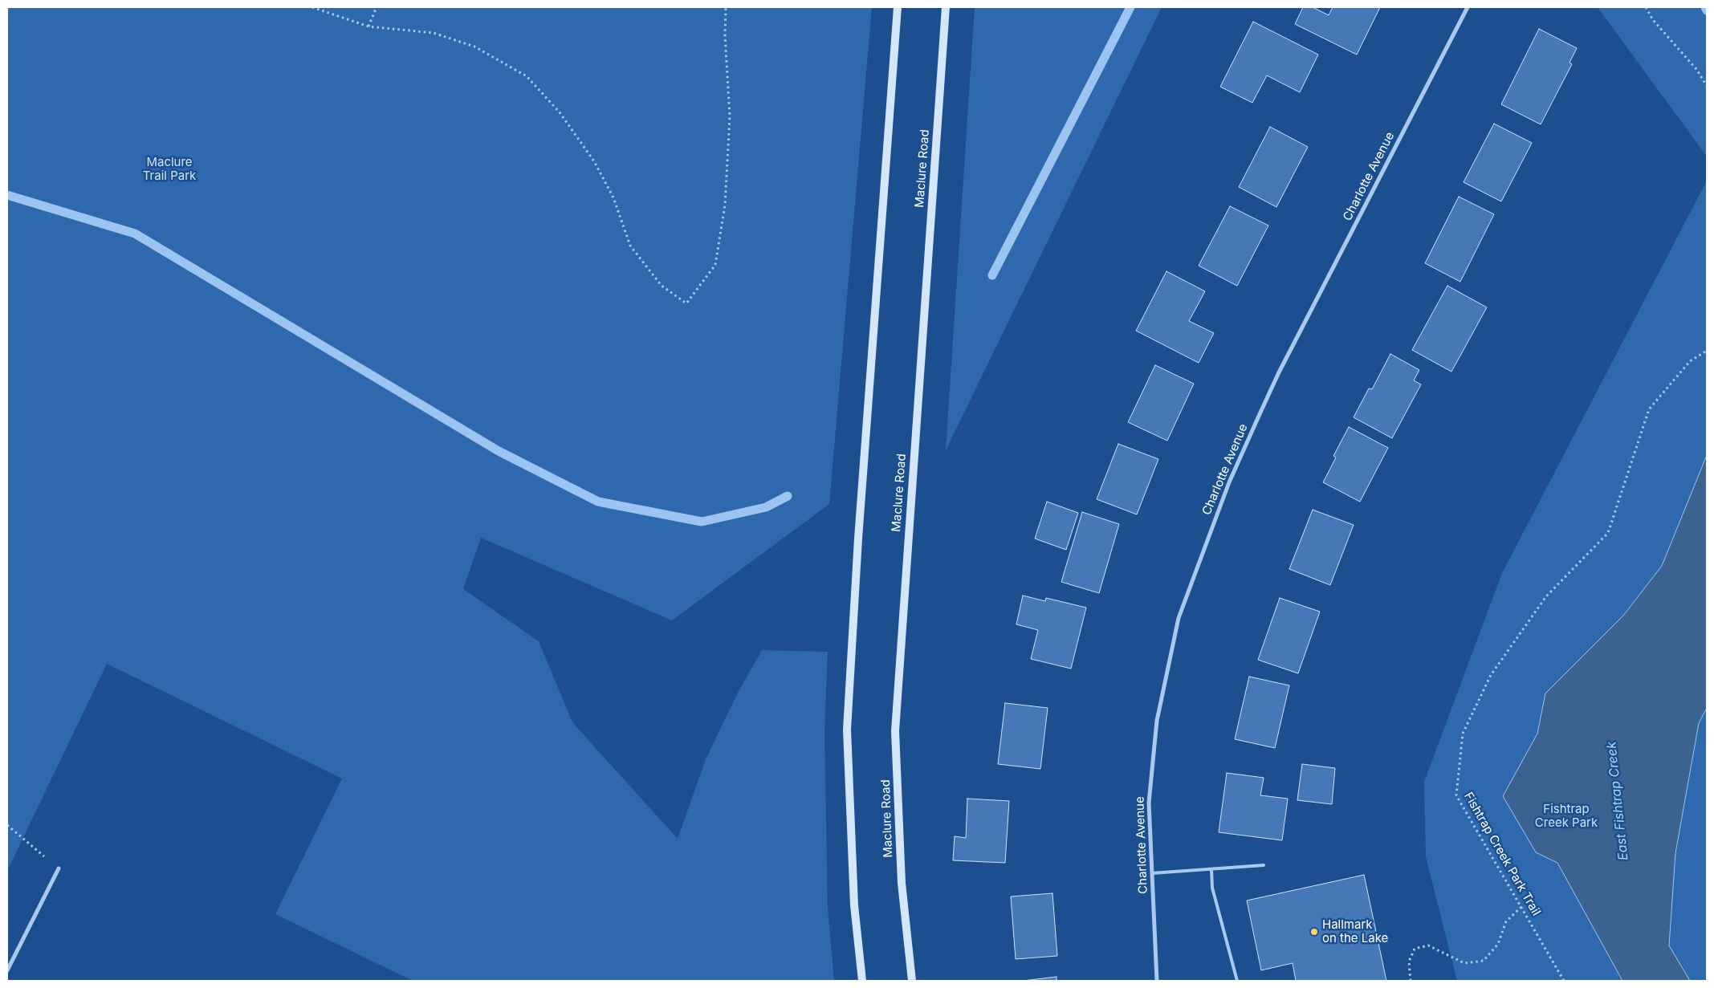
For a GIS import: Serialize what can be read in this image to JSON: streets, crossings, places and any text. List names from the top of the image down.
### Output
{
  "streets": {
    "main road": ["Maclure Road"],
    "street": ["Charlotte Avenue"],
    "path": ["Fishtrap Creek Park Trail"]
  },
  "water": ["East Fishtrap Creek"],
  "parks": ["Maclure Trail Park", "Fishtrap Creek Park"],
  "places": ["Hallmark on the Lake"]
}
